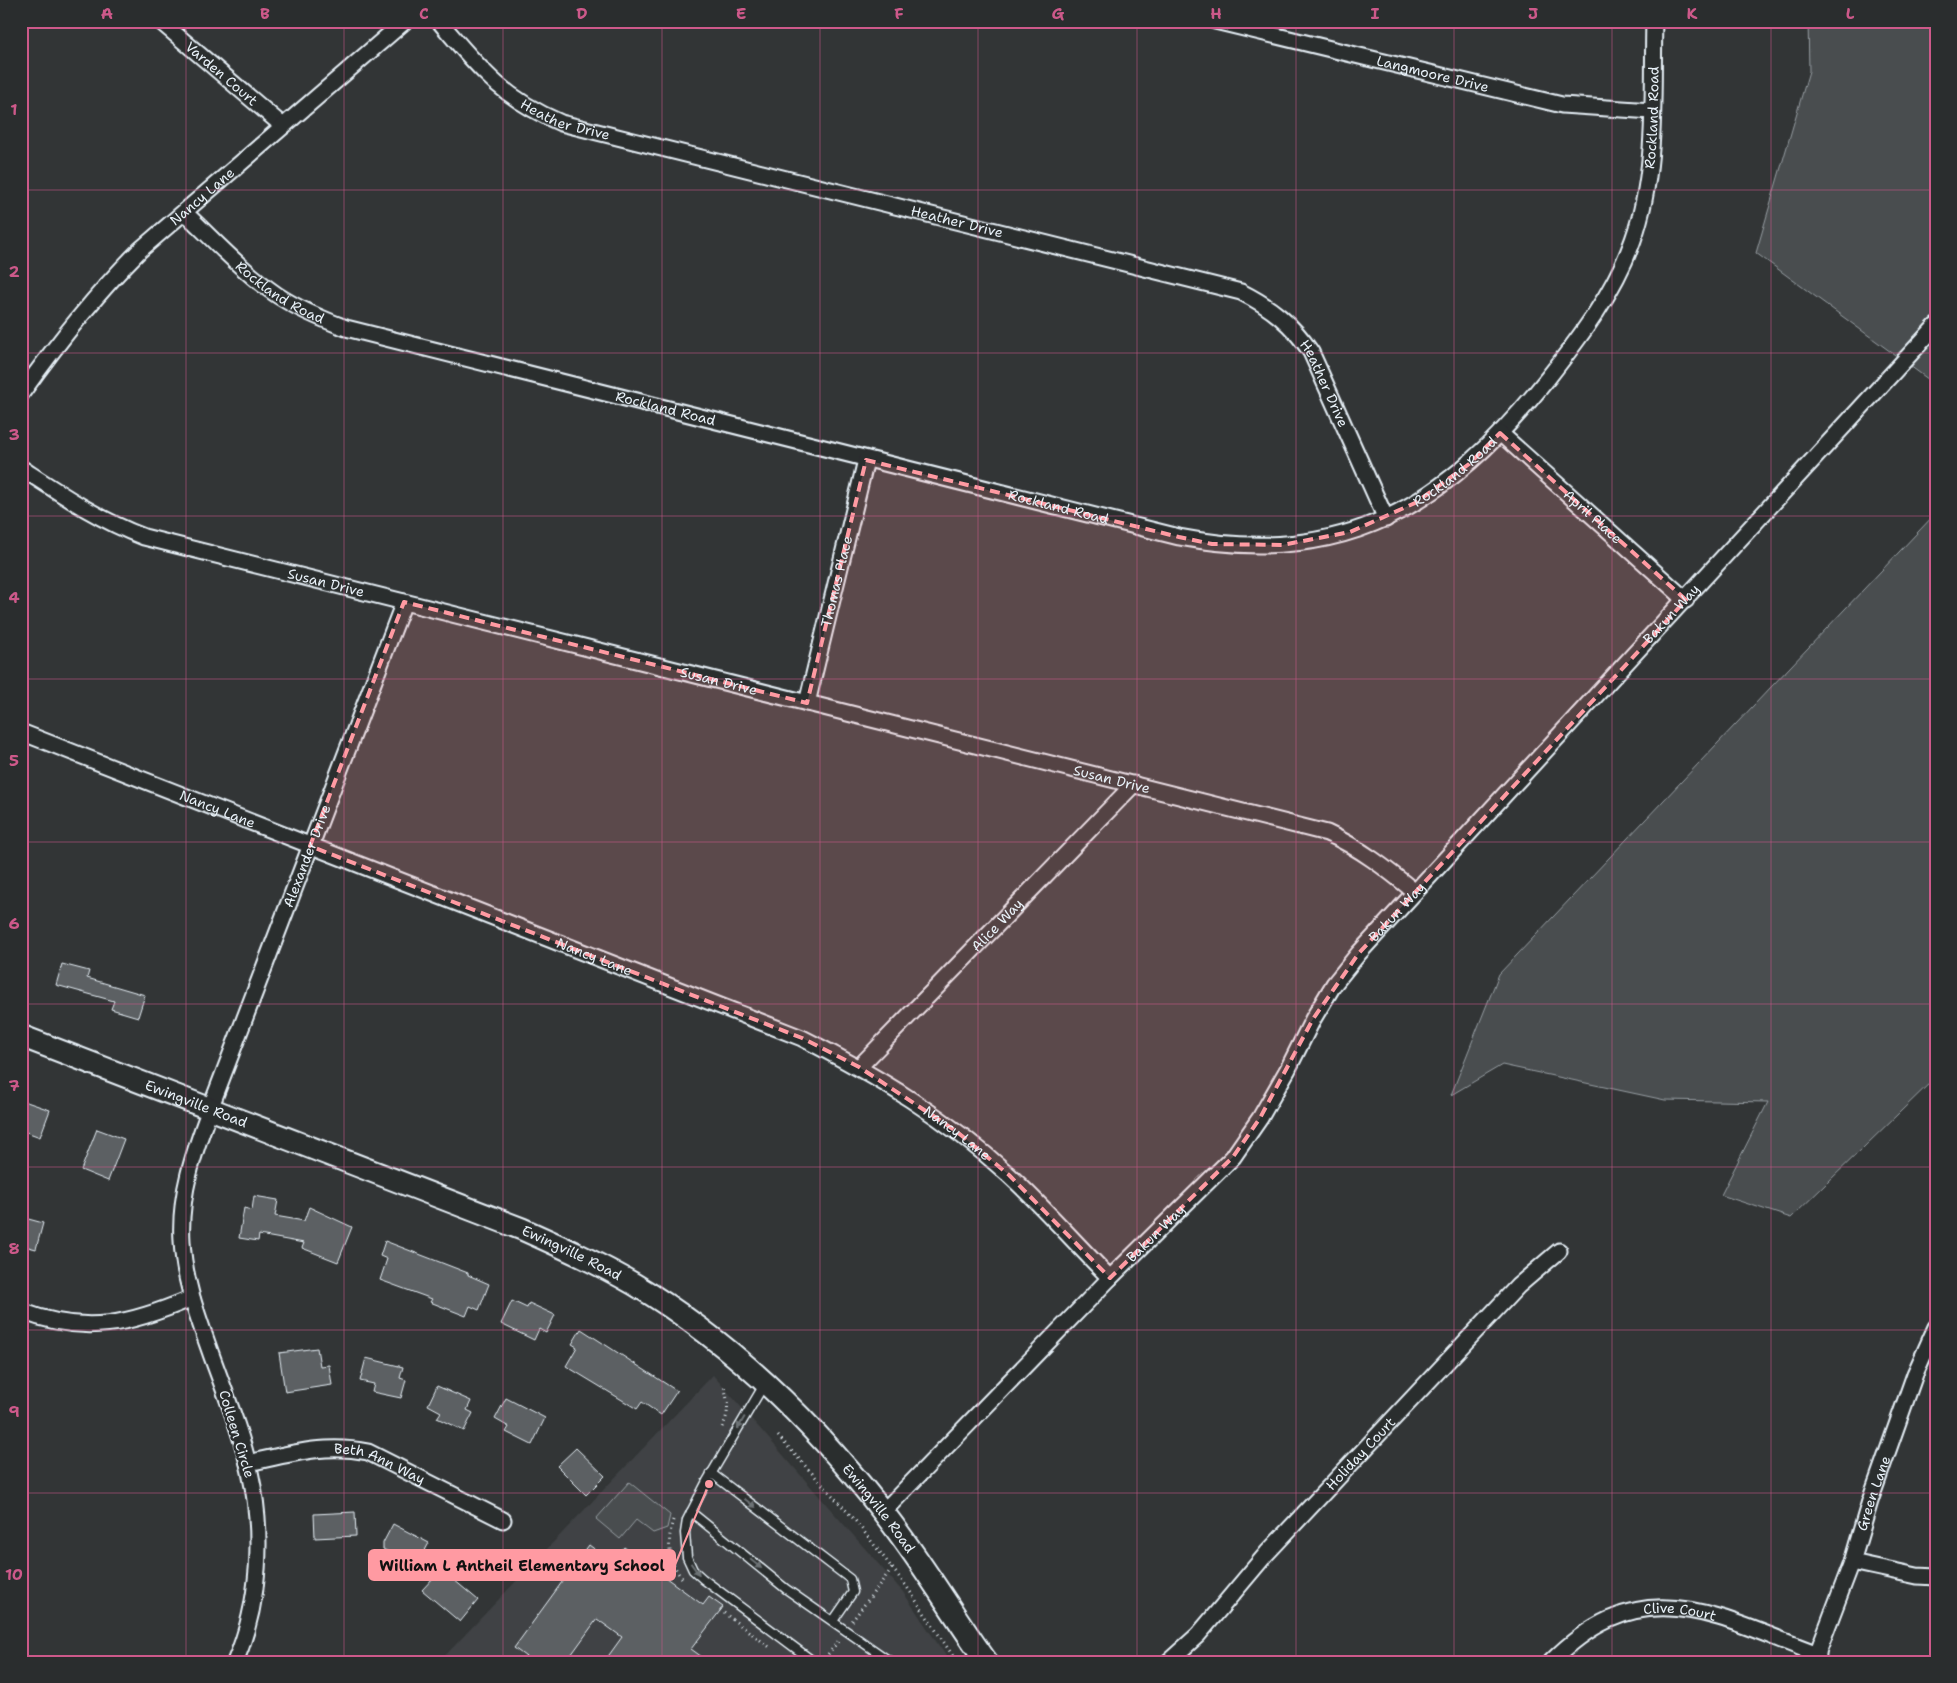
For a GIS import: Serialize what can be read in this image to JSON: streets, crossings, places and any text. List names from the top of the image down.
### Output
{
  "streets": {
    "main road": ["Ewingville Road"],
    "street": [
      "Varden Court",
      "Langmoore Drive",
      "Rockland Road",
      "Heather Drive",
      "Nancy Lane",
      "April Place",
      "Thomas Place",
      "Susan Drive",
      "Bakun Way",
      "Alexander Drive",
      "Alice Way",
      "Colleen Circle",
      "Holiday Court",
      "Beth Ann Way",
      "Green Lane",
      "Clive Court"
    ]
  },
  "crossings": [
    ["Varden Court", "Nancy Lane"],
    ["Langmoore Drive", "Rockland Road"],
    ["Rockland Road", "Heather Drive"],
    ["Rockland Road", "Nancy Lane"],
    ["Rockland Road", "April Place"],
    ["Rockland Road", "Thomas Place"],
    ["Nancy Lane", "Bakun Way"],
    ["Nancy Lane", "Alexander Drive"],
    ["Nancy Lane", "Alice Way"],
    ["April Place", "Bakun Way"],
    ["Thomas Place", "Susan Drive"],
    ["Susan Drive", "Bakun Way"],
    ["Susan Drive", "Alexander Drive"],
    ["Susan Drive", "Alice Way"],
    ["Bakun Way", "Ewingville Road"],
    ["Alexander Drive", "Ewingville Road"],
    ["Alexander Drive", "Colleen Circle"],
    ["Ewingville Road", "Colleen Circle"],
    ["Colleen Circle", "Beth Ann Way"],
    ["Green Lane", "Clive Court"]
  ],
  "places": ["William L Antheil Elementary School"],
  "grid": {
    "columns": [
      "A",
      "B",
      "C",
      "D",
      "E",
      "F",
      "G",
      "H",
      "I",
      "J",
      "K",
      "L"
    ],
    "rows": [
      "1",
      "2",
      "3",
      "4",
      "5",
      "6",
      "7",
      "8",
      "9",
      "10"
    ]
  }
}
